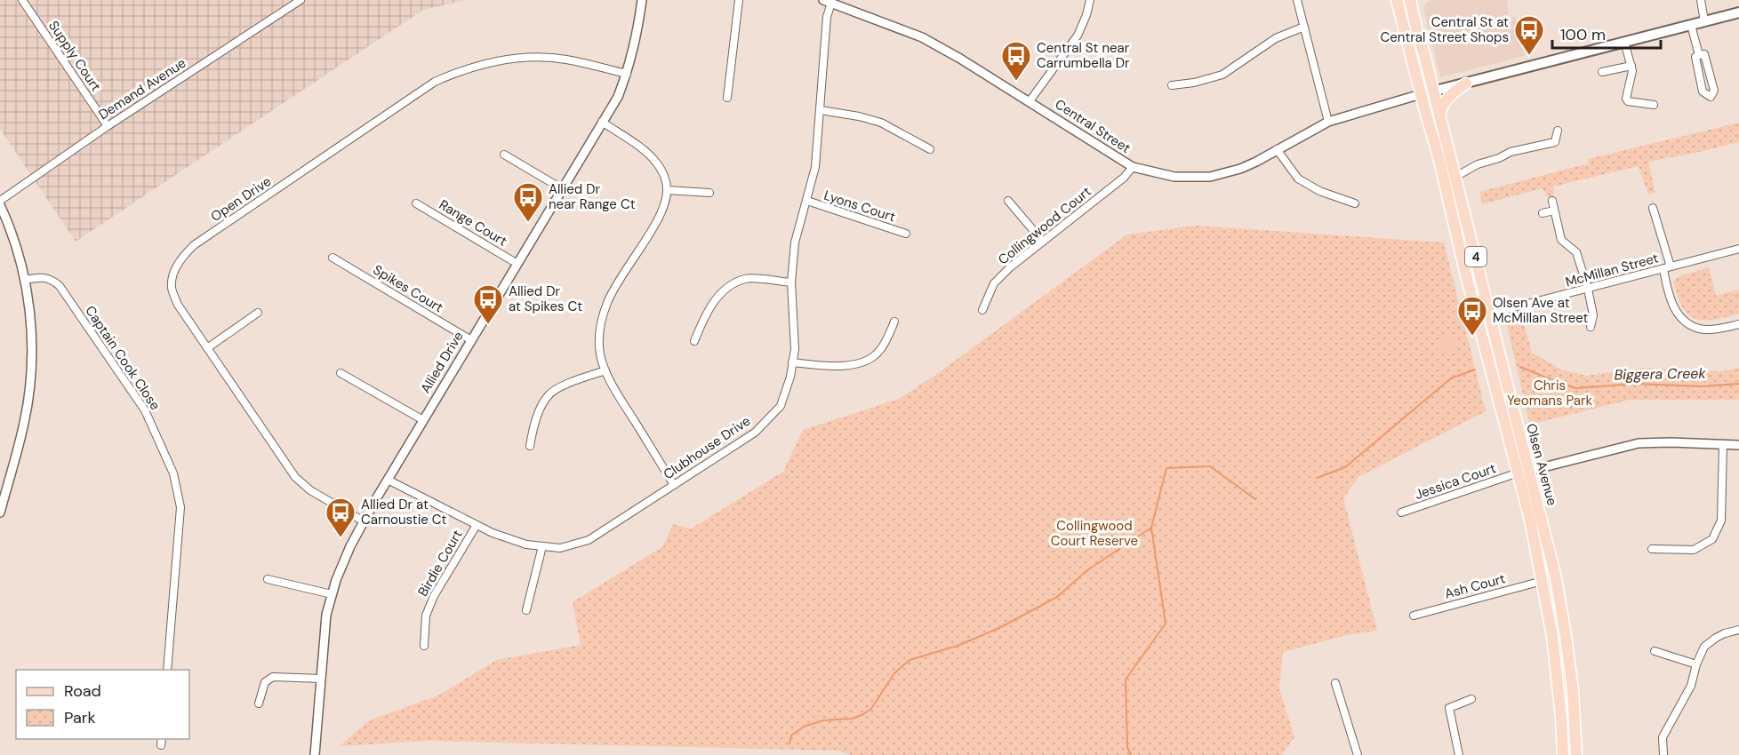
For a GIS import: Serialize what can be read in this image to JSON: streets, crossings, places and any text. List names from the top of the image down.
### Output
{
  "streets": {
    "main road": ["4", "Olsen Avenue"],
    "street": [
      "Supply Court",
      "Demand Avenue",
      "Central Street",
      "Open Drive",
      "Lyons Court",
      "Range Court",
      "Collingwood Court",
      "McMillan Street",
      "Spikes Court",
      "Captain Cook Close",
      "Allied Drive",
      "Clubhouse Drive",
      "Jessica Court",
      "Birdie Court",
      "Ash Court"
    ]
  },
  "crossings": [
    ["Supply Court", "Demand Avenue"],
    ["Central Street", "Collingwood Court"],
    ["Central Street", "Clubhouse Drive"],
    ["Central Street", "Olsen Avenue"],
    ["Open Drive", "Allied Drive"],
    ["Lyons Court", "Clubhouse Drive"],
    ["Range Court", "Allied Drive"],
    ["McMillan Street", "Olsen Avenue"],
    ["Spikes Court", "Allied Drive"],
    ["Allied Drive", "Clubhouse Drive"],
    ["Clubhouse Drive", "Birdie Court"],
    ["Olsen Avenue", "Jessica Court"],
    ["Olsen Avenue", "Ash Court"]
  ],
  "water": ["Biggera Creek"],
  "parks": ["Chris Yeomans Park", "Collingwood Court Reserve"],
  "places": {
    "bus stop": [
      "Central St at Central Street Shops",
      "Central St near Carrumbella Dr",
      "Allied Dr near Range Ct",
      "Allied Dr at Spikes Ct",
      "Olsen Ave at McMillan Street",
      "Allied Dr at Carnoustie Ct"
    ]
  },
  "legend": ["Road", "Park"],
  "scale_bar": "100 m"
}
